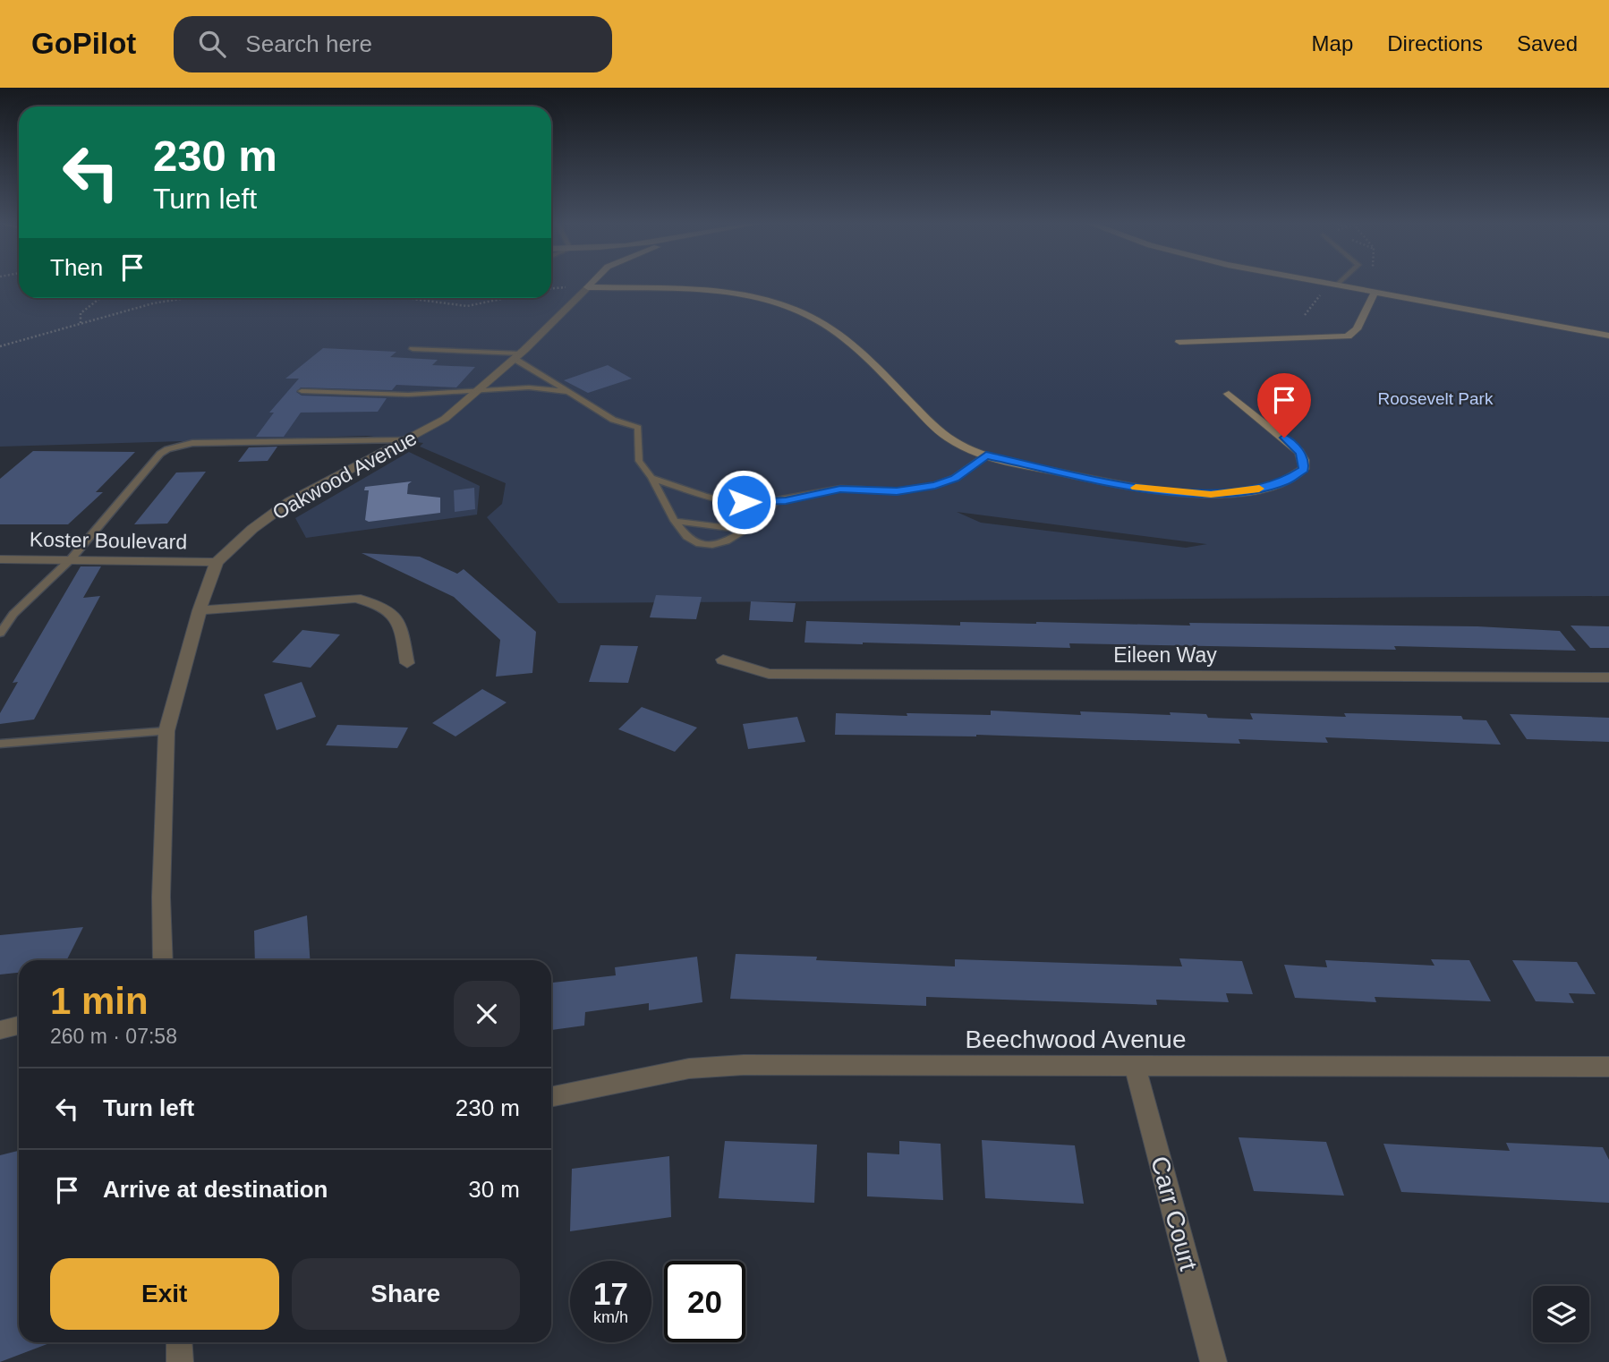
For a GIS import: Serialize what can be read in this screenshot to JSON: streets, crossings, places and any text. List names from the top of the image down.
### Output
{
  "streets": {
    "street": [
      "Oakwood Avenue",
      "Koster Boulevard",
      "Eileen Way",
      "Beechwood Avenue",
      "Carr Court"
    ]
  },
  "crossings": [
    ["Oakwood Avenue", "Koster Boulevard"],
    ["Beechwood Avenue", "Carr Court"]
  ],
  "parks": ["Roosevelt Park"],
  "page": {
    "header": "GoPilot",
    "search": "Search here",
    "nav": ["Map", "Directions", "Saved"],
    "turn": ["230 m", "Turn left"],
    "then": "Then",
    "heading": ["1 min", "260 m · 07:58"],
    "list": [
      {
        "name": "Turn left",
        "value": "230 m"
      },
      {
        "name": "Arrive at destination",
        "value": "30 m"
      }
    ],
    "buttons": ["Exit", "Share"],
    "speed": "17 km/h",
    "limit": "20"
  }
}
